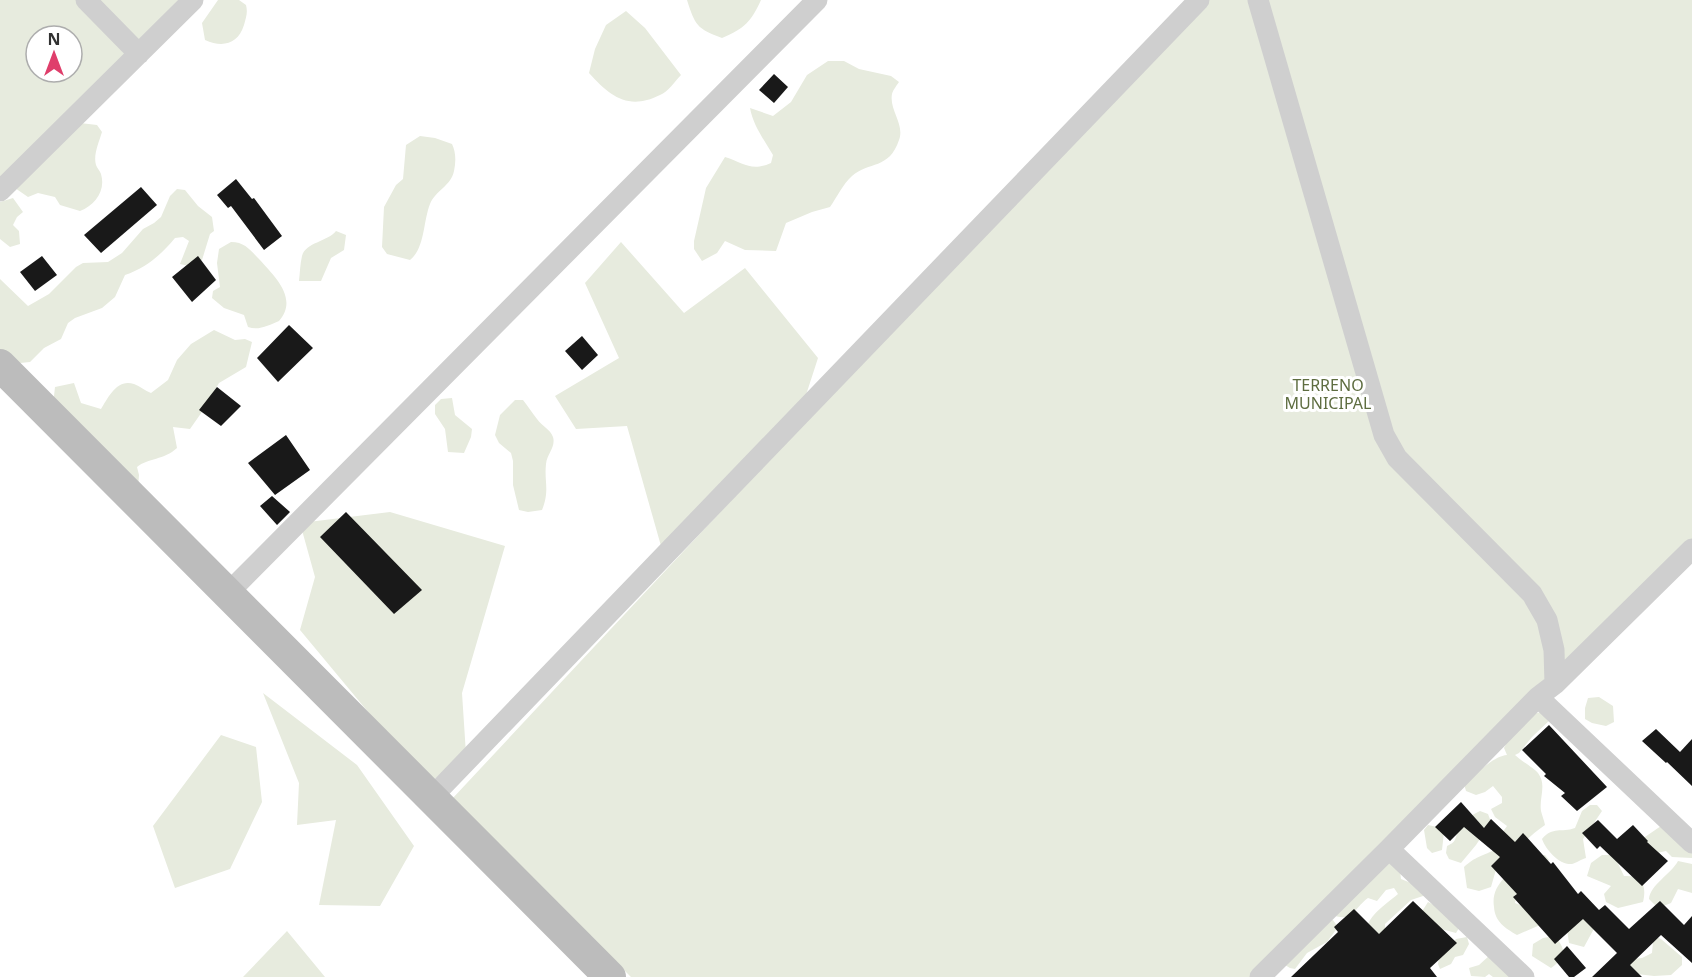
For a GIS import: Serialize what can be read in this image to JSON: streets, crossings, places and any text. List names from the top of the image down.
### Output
{
  "parks": ["TERRENO MUNICIPAL"],
  "north": "top"
}
